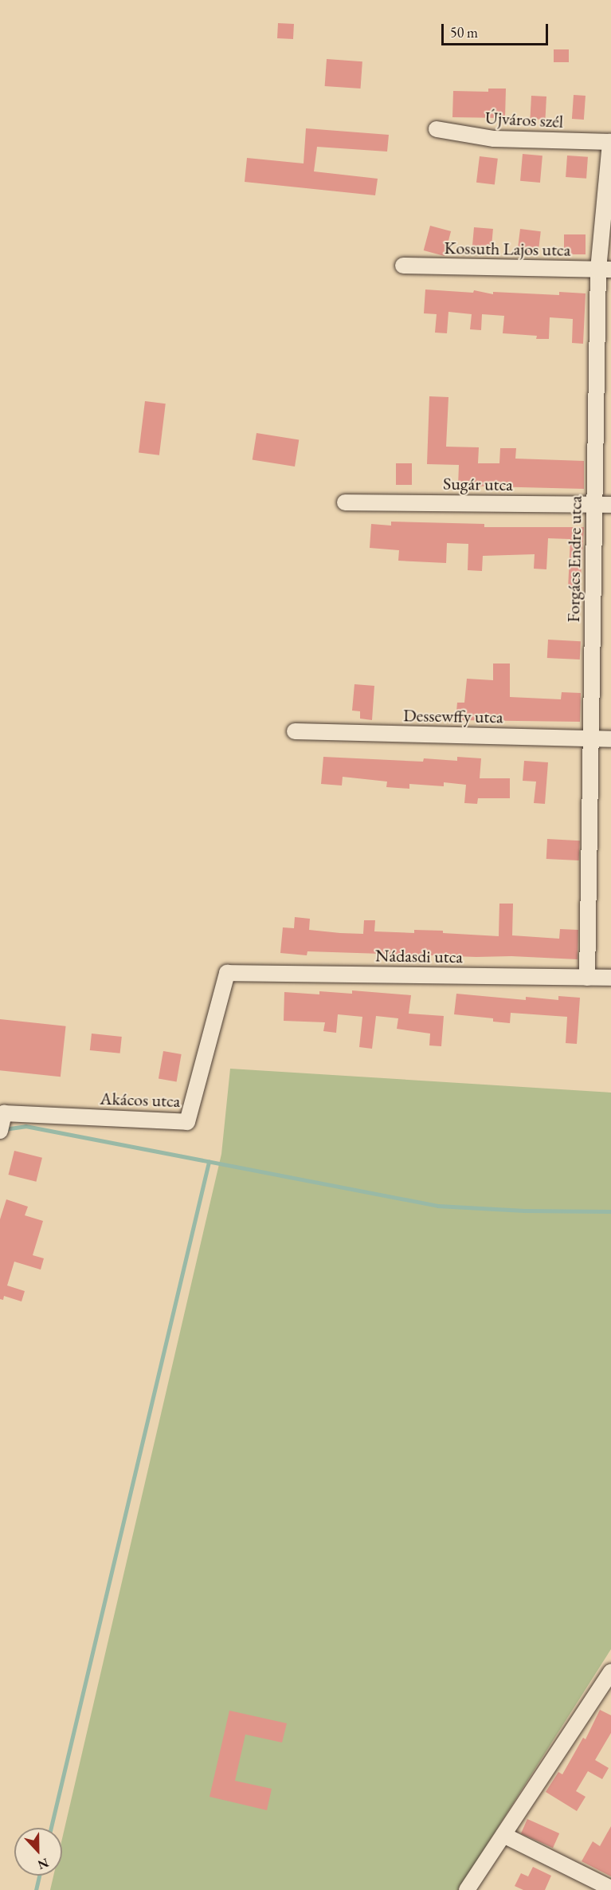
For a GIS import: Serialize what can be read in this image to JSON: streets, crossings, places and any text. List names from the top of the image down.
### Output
{
  "streets": {
    "street": [
      "Újváros szél",
      "Kossuth Lajos utca",
      "Sugár utca",
      "Forgács Endre utca",
      "Dessewffy utca",
      "Nádasdi utca",
      "Akácos utca"
    ]
  },
  "crossings": [
    ["Újváros szél", "Forgács Endre utca"],
    ["Kossuth Lajos utca", "Forgács Endre utca"],
    ["Sugár utca", "Forgács Endre utca"],
    ["Forgács Endre utca", "Dessewffy utca"],
    ["Forgács Endre utca", "Nádasdi utca"],
    ["Nádasdi utca", "Akácos utca"]
  ],
  "scale_bar": "50 m",
  "north": "bottom"
}
